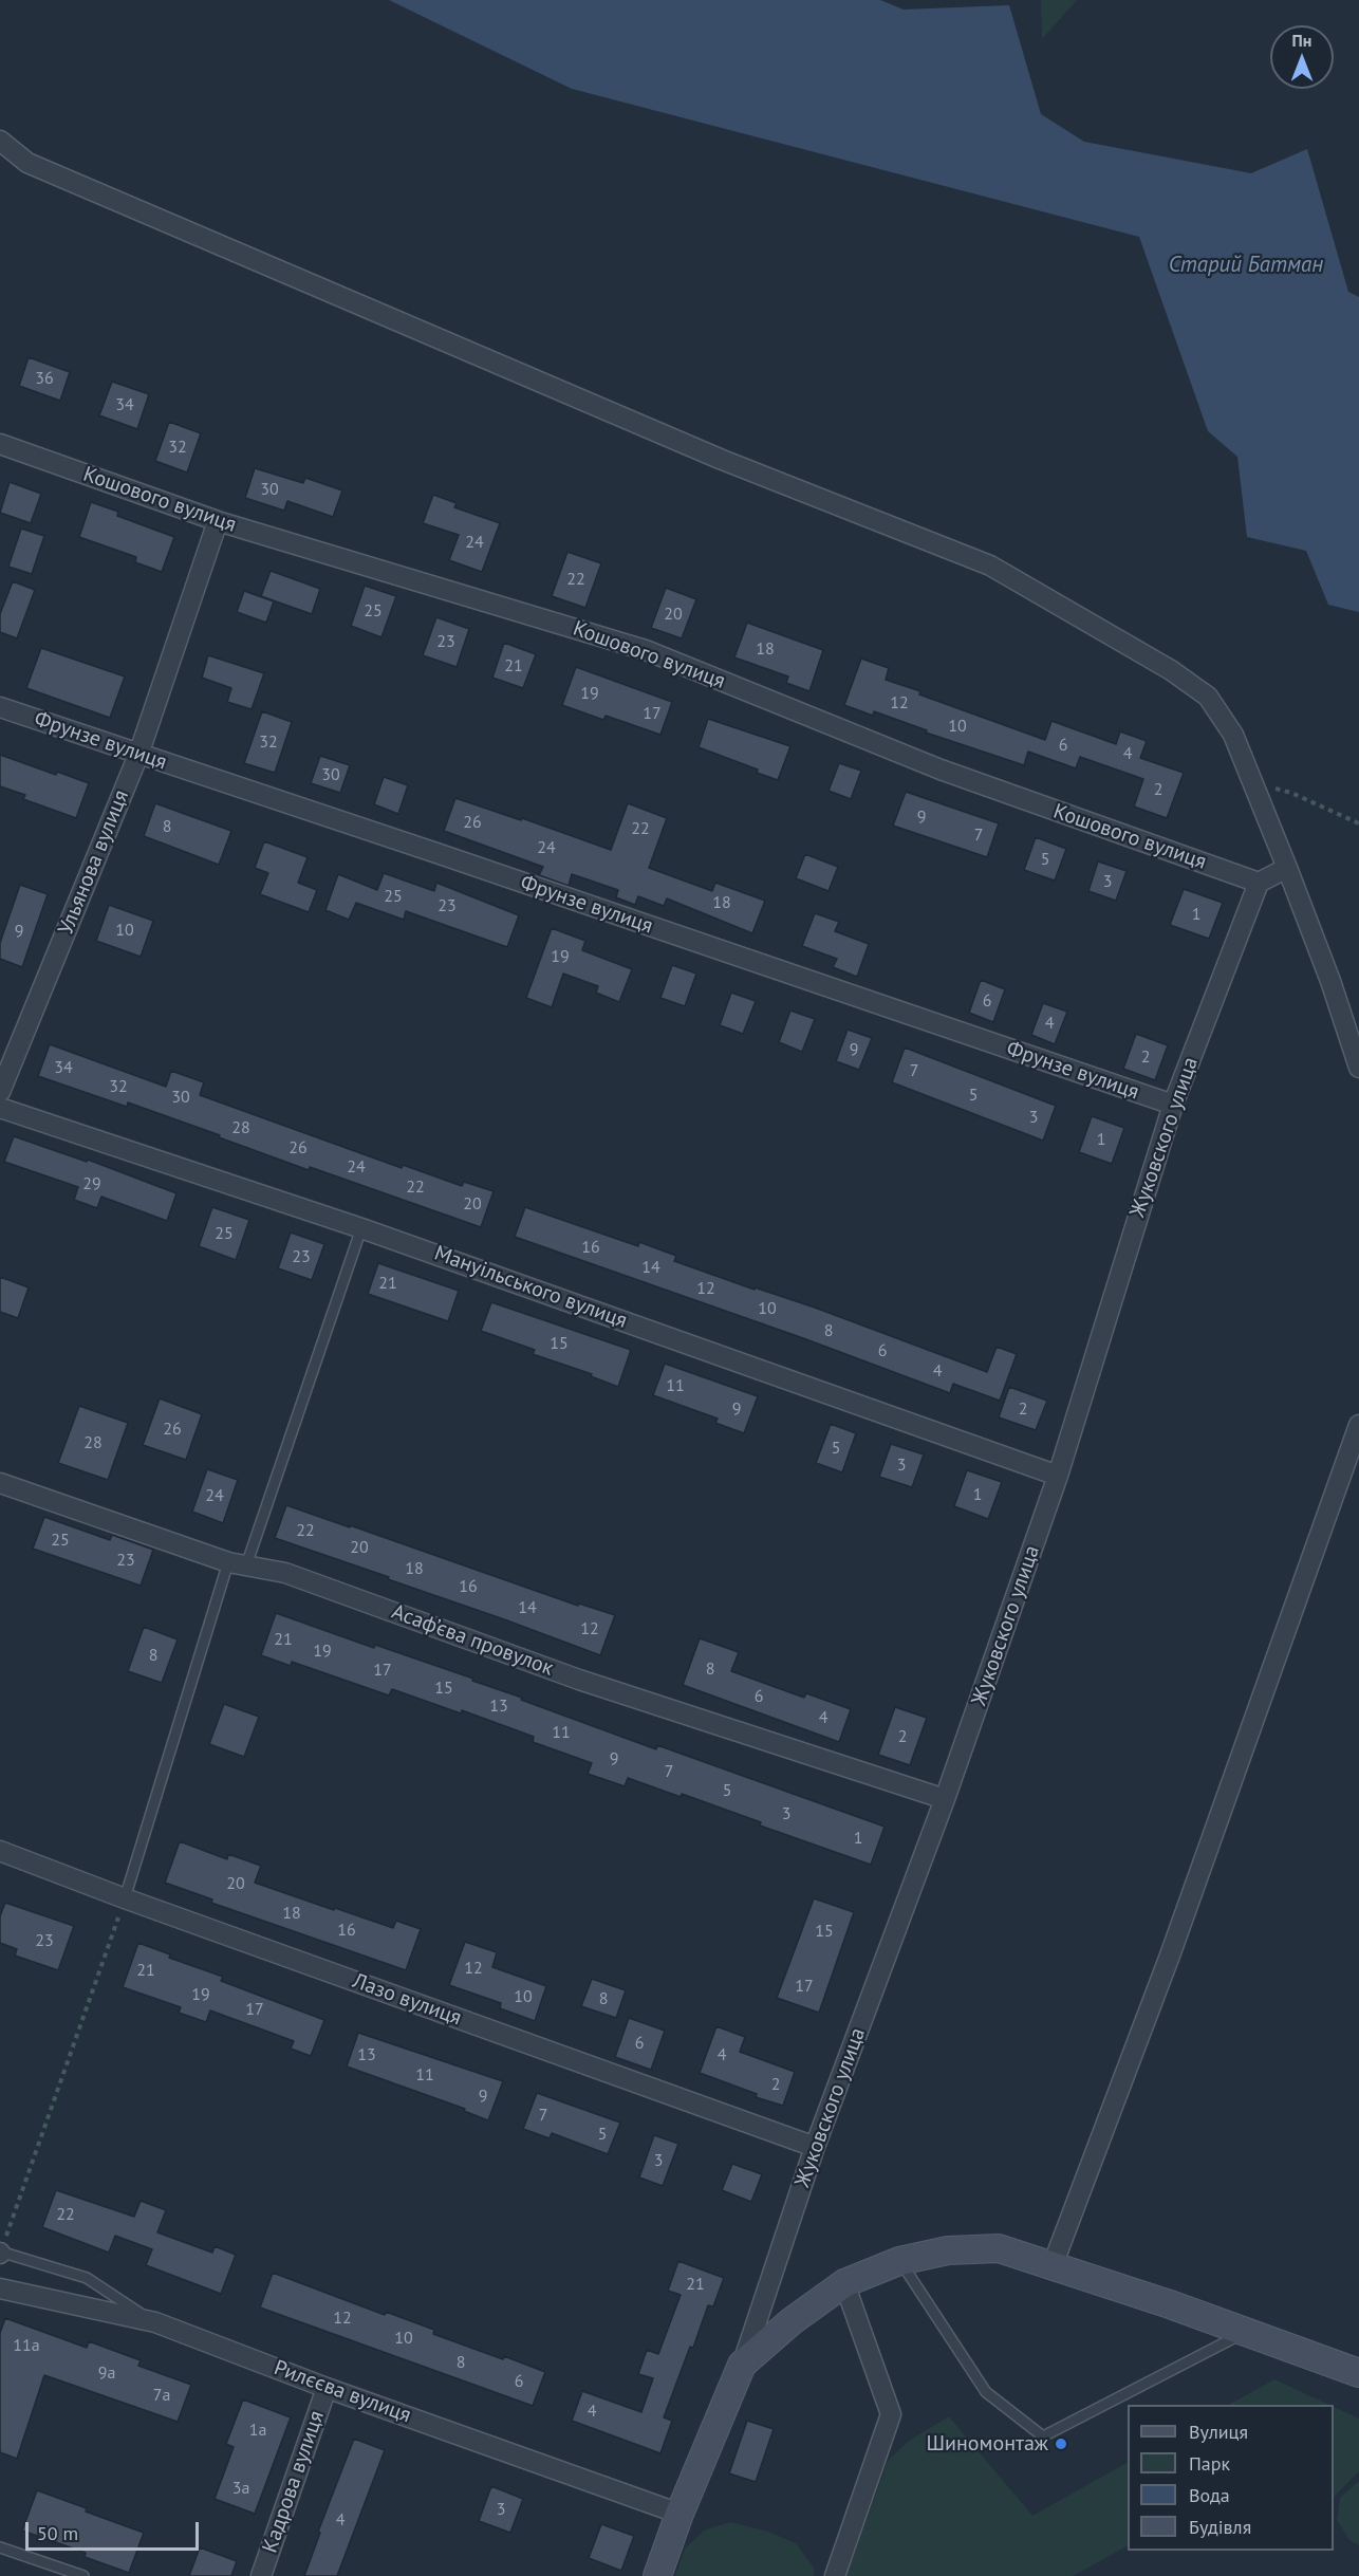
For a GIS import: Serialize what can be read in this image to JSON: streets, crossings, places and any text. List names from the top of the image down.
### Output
{
  "streets": {
    "street": [
      "Кошового вулиця",
      "Фрунзе вулиця",
      "Ульянова вулиця",
      "Жуковского улица",
      "Мануільського вулиця",
      "Асаф’єва провулок",
      "Лазо вулиця",
      "Рилєєва вулиця",
      "Кадрова вулиця"
    ]
  },
  "crossings": [
    ["Кошового вулиця", "Ульянова вулиця"],
    ["Кошового вулиця", "Жуковского улица"],
    ["Фрунзе вулиця", "Ульянова вулиця"],
    ["Фрунзе вулиця", "Жуковского улица"],
    ["Жуковского улица", "Мануільського вулиця"],
    ["Жуковского улица", "Асаф’єва провулок"],
    ["Жуковского улица", "Лазо вулиця"],
    ["Рилєєва вулиця", "Кадрова вулиця"]
  ],
  "water": ["Старий Батман"],
  "places": ["Шиномонтаж"],
  "house_numbers": [
    "36",
    "34",
    "32",
    "30",
    "24",
    "22",
    "25",
    "20",
    "23",
    "18",
    "21",
    "19",
    "12",
    "17",
    "10",
    "32",
    "6",
    "4",
    "30",
    "2",
    "9",
    "26",
    "8",
    "22",
    "7",
    "24",
    "5",
    "3",
    "25",
    "18",
    "23",
    "1",
    "10",
    "9",
    "19",
    "6",
    "4",
    "9",
    "2",
    "34",
    "7",
    "32",
    "5",
    "30",
    "3",
    "28",
    "1",
    "26",
    "24",
    "29",
    "22",
    "20",
    "25",
    "16",
    "23",
    "14",
    "21",
    "12",
    "10",
    "8",
    "15",
    "6",
    "4",
    "11",
    "9",
    "2",
    "26",
    "28",
    "5",
    "3",
    "1",
    "24",
    "22",
    "25",
    "20",
    "23",
    "18",
    "16",
    "14",
    "12",
    "21",
    "19",
    "8",
    "8",
    "17",
    "15",
    "6",
    "13",
    "4",
    "11",
    "2",
    "9",
    "7",
    "5",
    "3",
    "1",
    "20",
    "18",
    "16",
    "15",
    "23",
    "12",
    "21",
    "17",
    "19",
    "10",
    "8",
    "17",
    "6",
    "13",
    "4",
    "11",
    "2",
    "9",
    "7",
    "5",
    "3",
    "22",
    "21",
    "12",
    "10",
    "11а",
    "8",
    "9а",
    "6",
    "7а",
    "4",
    "1а",
    "3а",
    "3",
    "4"
  ],
  "legend": [
    "Вулиця",
    "Парк",
    "Вода",
    "Будівля"
  ],
  "scale_bar": "50 m",
  "north": "top"
}
